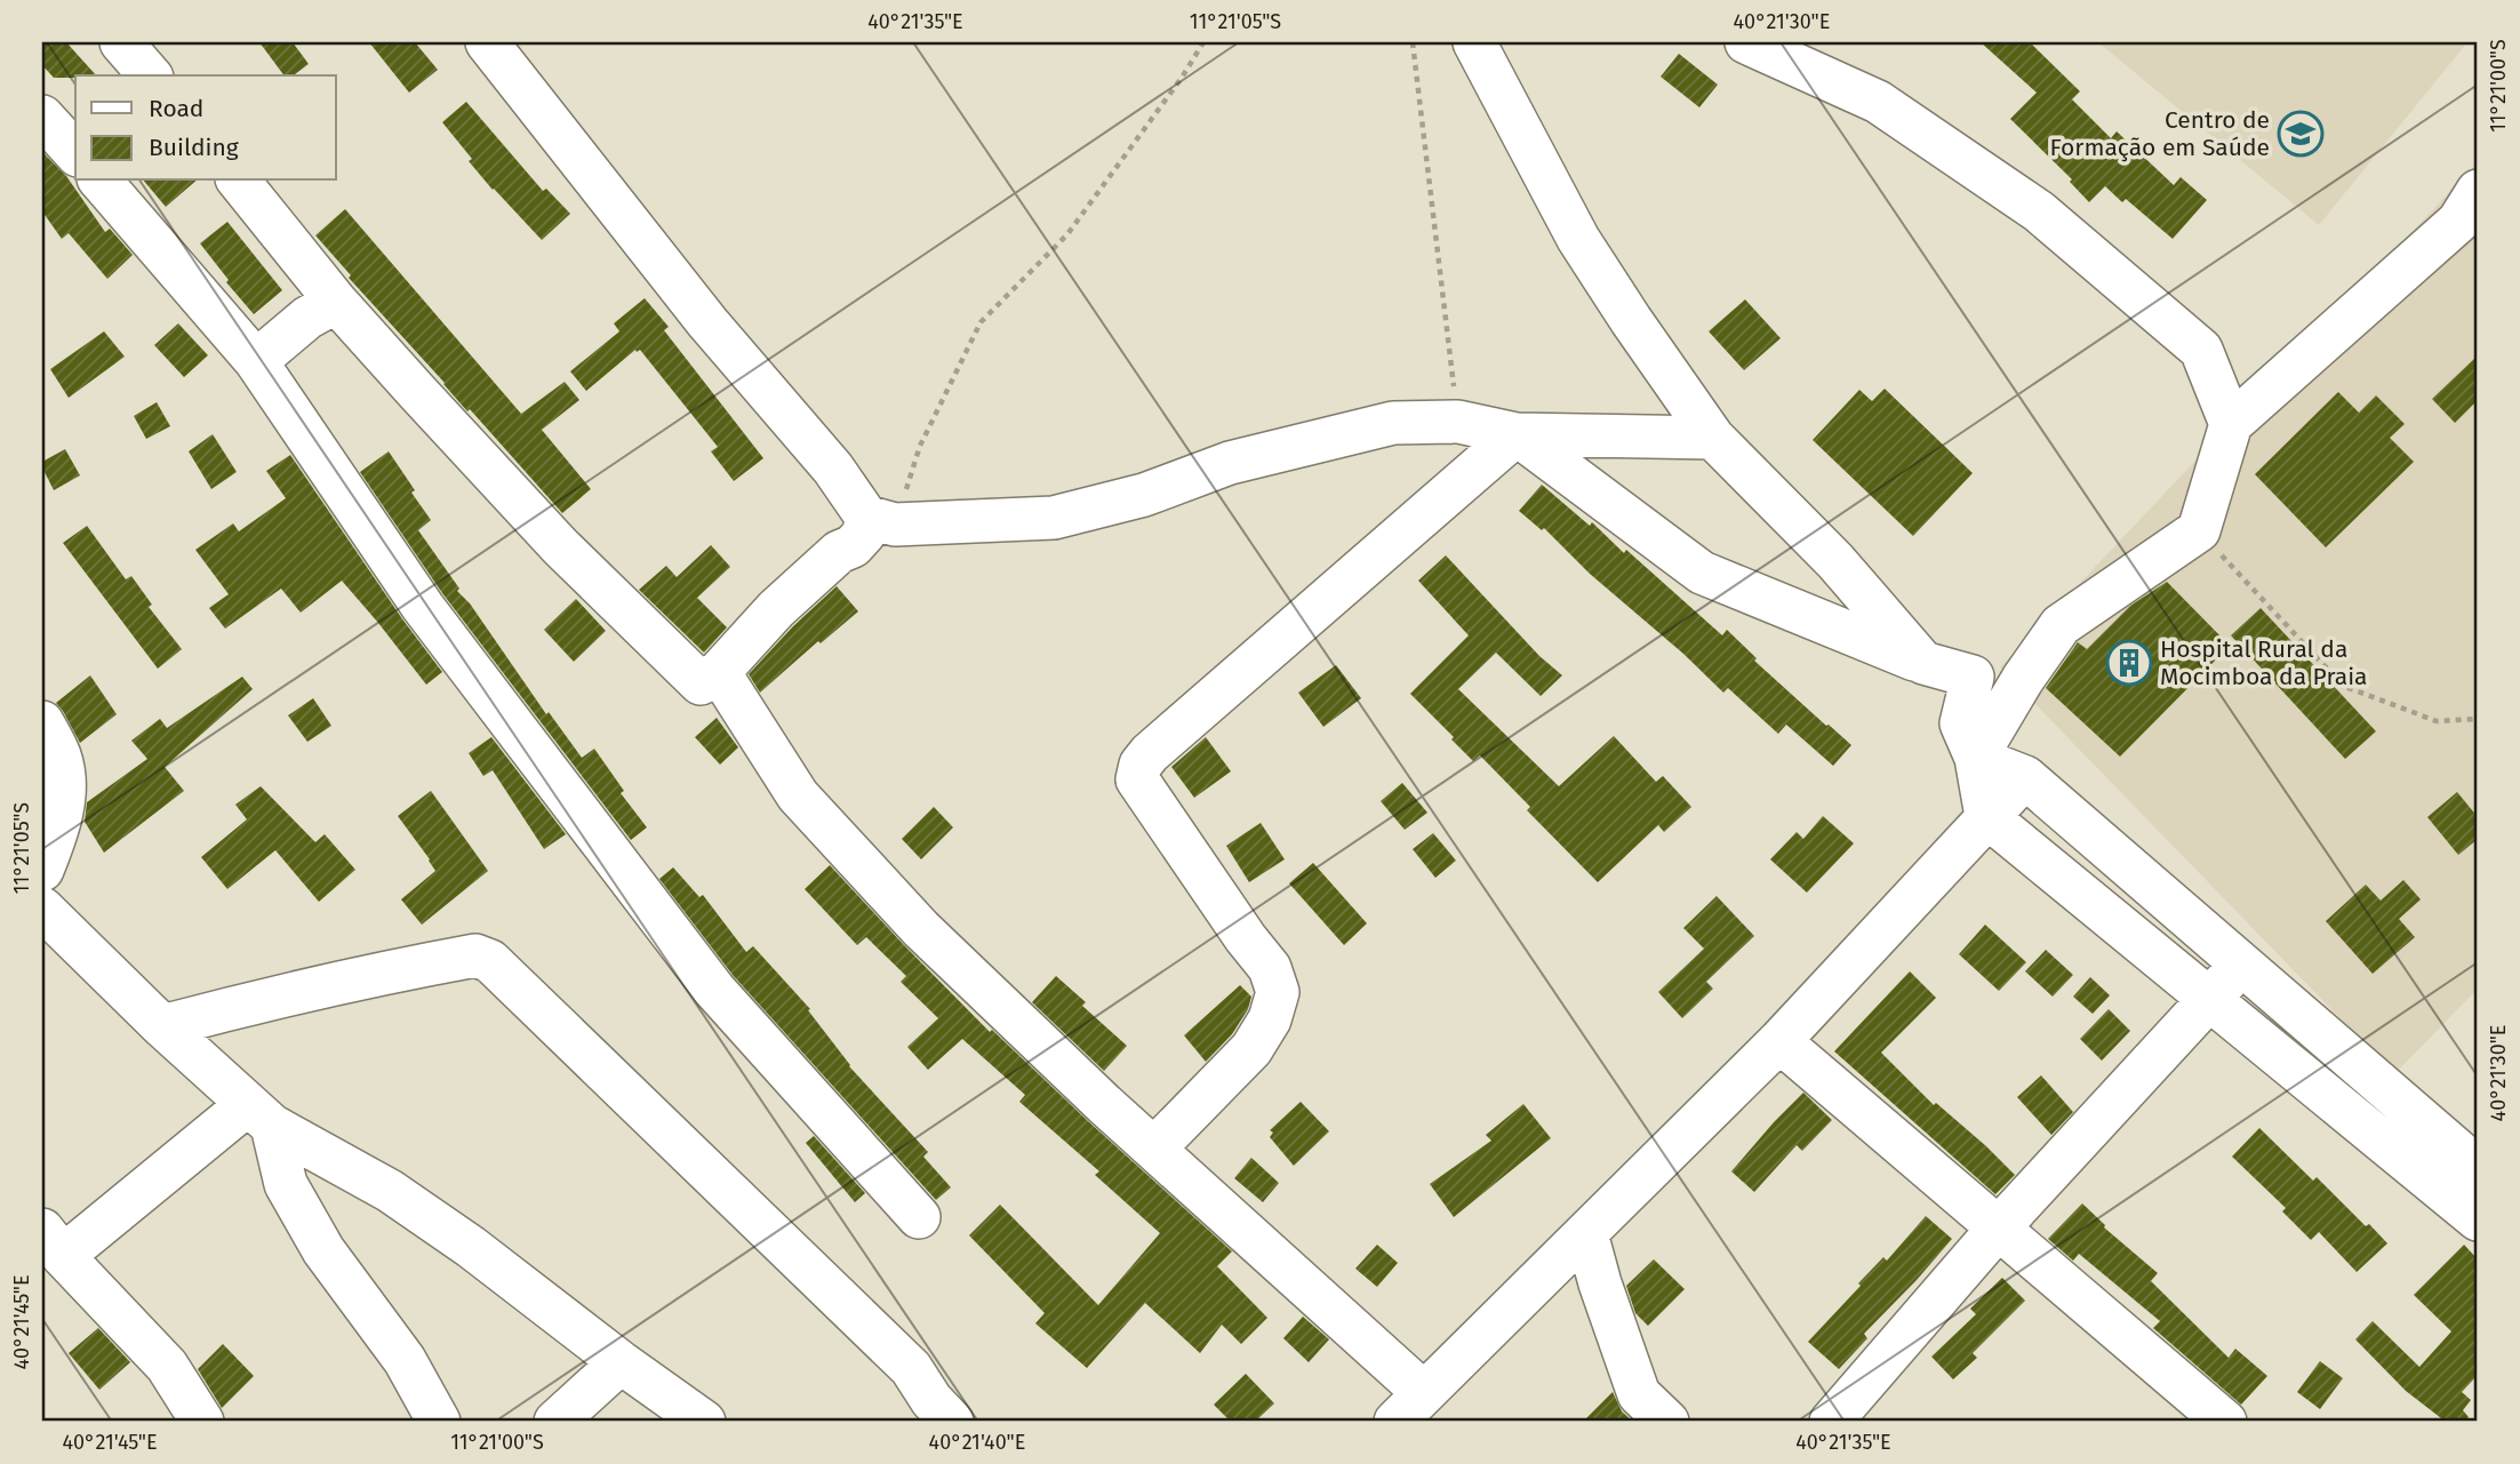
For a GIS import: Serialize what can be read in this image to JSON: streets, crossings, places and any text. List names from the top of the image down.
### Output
{
  "places": {
    "school or university": ["Centro de Formação em Saúde"],
    "building": ["Hospital Rural da Mocimboa da Praia"]
  },
  "legend": ["Road", "Building"],
  "coordinates": [
    "40°21'35\"E",
    "11°21'05\"S",
    "40°21'30\"E",
    "11°21'00\"S",
    "40°21'45\"E",
    "40°21'40\"E"
  ]
}
